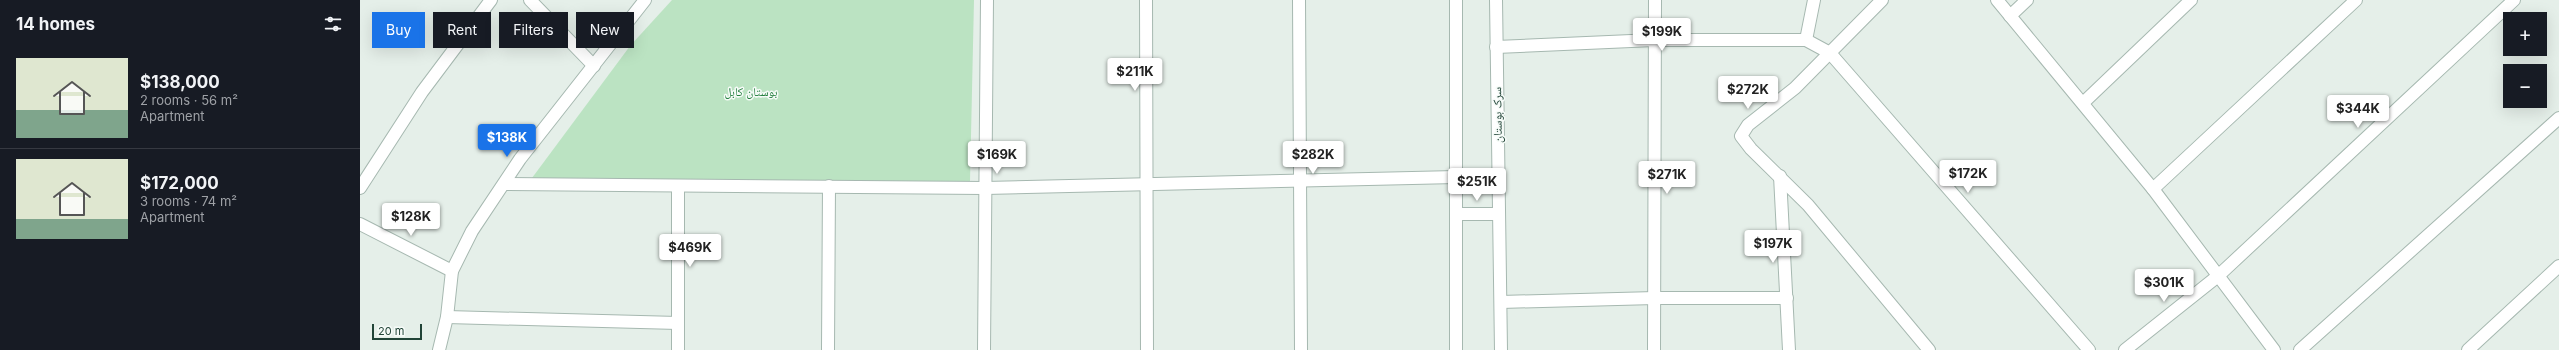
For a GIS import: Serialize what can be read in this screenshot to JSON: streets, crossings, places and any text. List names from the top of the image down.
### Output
{
  "streets": {
    "street": ["سرک بوستان"]
  },
  "parks": ["بوستان کابل"],
  "scale_bar": "20 m",
  "page": {
    "heading": "14 homes",
    "map_buttons": ["+", "−"],
    "chip": [
      "Buy",
      "Rent",
      "Filters",
      "New"
    ],
    "price": [
      "$199K",
      "$211K",
      "$272K",
      "$344K",
      "$138K",
      "$169K",
      "$282K",
      "$172K",
      "$271K",
      "$251K",
      "$128K",
      "$197K",
      "$469K",
      "$301K"
    ],
    "list": [
      {
        "name": "$138,000",
        "note": "2 rooms · 56 m² · Apartment"
      },
      {
        "name": "$172,000",
        "note": "3 rooms · 74 m² · Apartment"
      }
    ],
    "scale": "20 m"
  }
}
